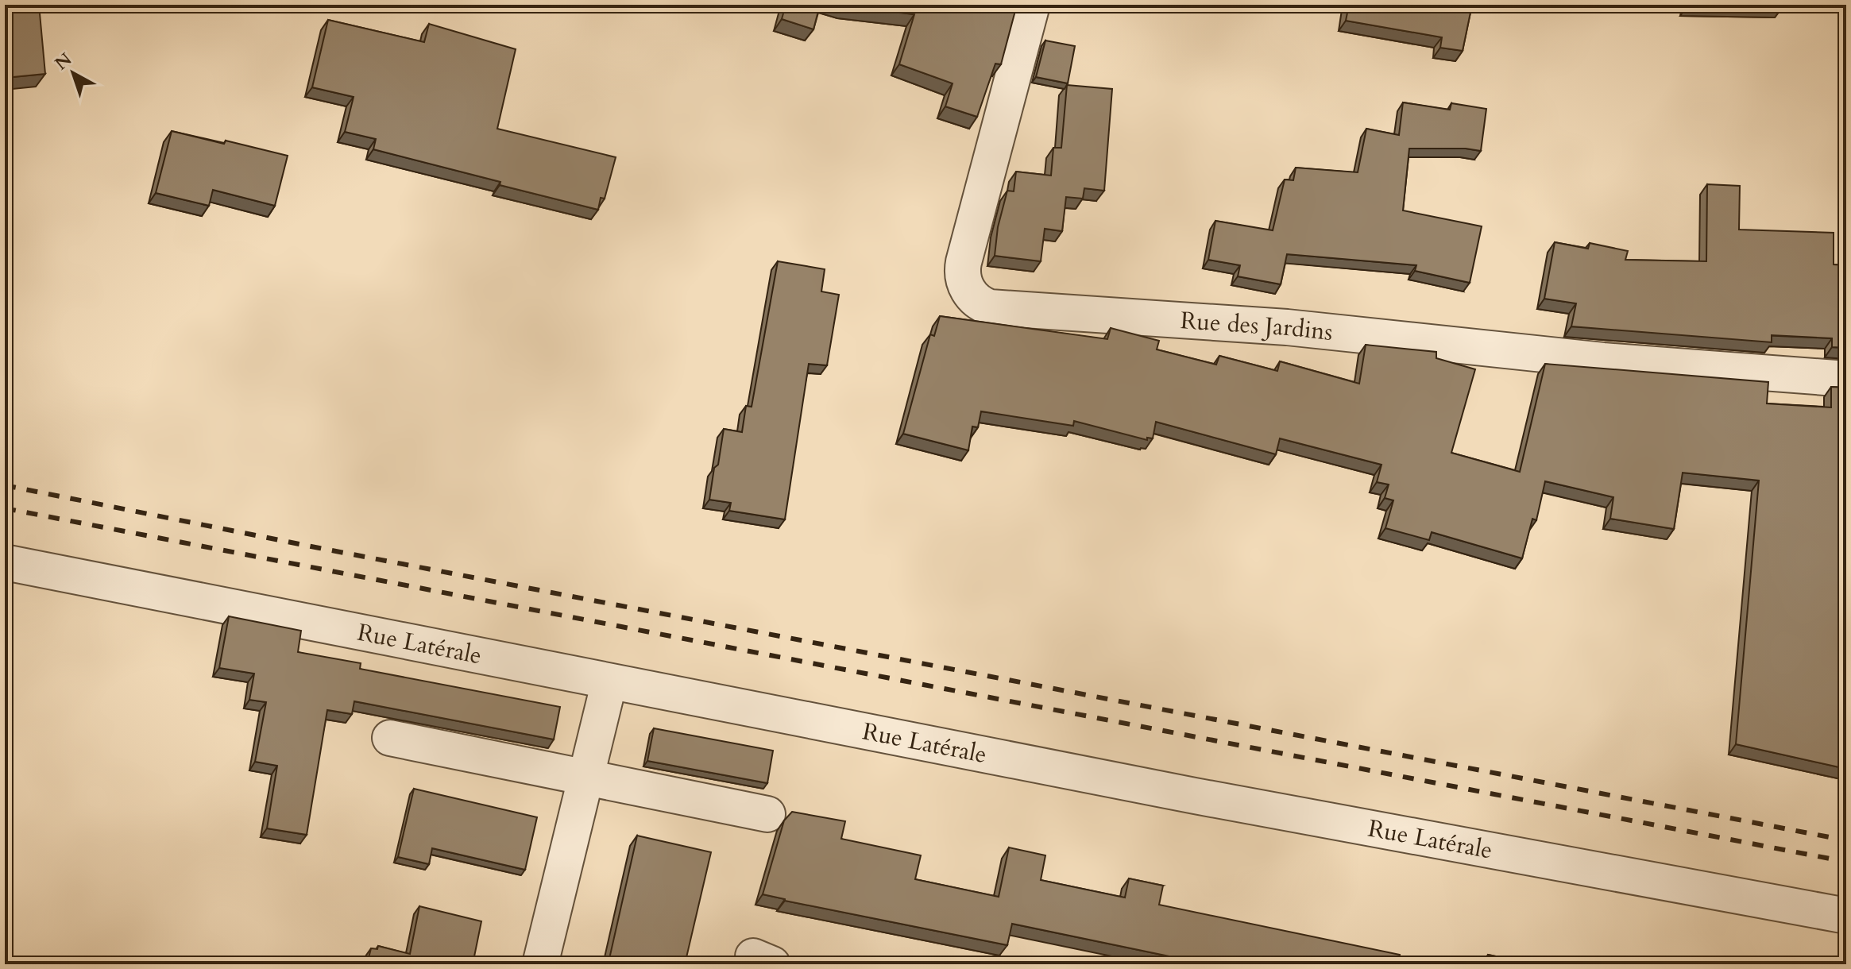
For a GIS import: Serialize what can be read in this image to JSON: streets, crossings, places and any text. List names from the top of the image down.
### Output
{
  "streets": {
    "street": ["Rue des Jardins", "Rue Latérale"]
  },
  "north": "top left"
}
